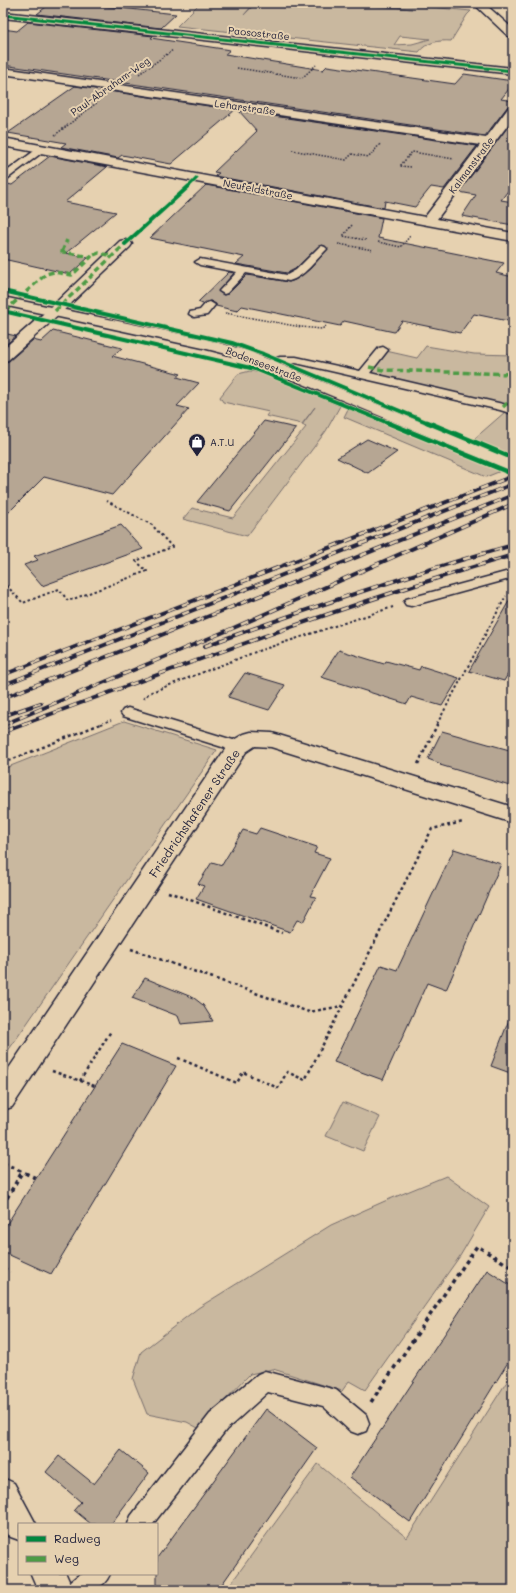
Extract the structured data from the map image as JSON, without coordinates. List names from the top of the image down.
{
  "streets": {
    "street": [
      "Paosostraße",
      "Leharstraße",
      "Kalmanstraße",
      "Neufeldstraße",
      "Bodenseestraße",
      "Friedrichshafener Straße"
    ],
    "path": ["Paul-Abraham-Weg"]
  },
  "crossings": [
    ["Paosostraße", "Paul-Abraham-Weg"],
    ["Paul-Abraham-Weg", "Leharstraße"],
    ["Paul-Abraham-Weg", "Neufeldstraße"],
    ["Leharstraße", "Kalmanstraße"],
    ["Kalmanstraße", "Neufeldstraße"]
  ],
  "places": {
    "shop": ["A.T.U"]
  },
  "legend": ["Radweg", "Weg"]
}
